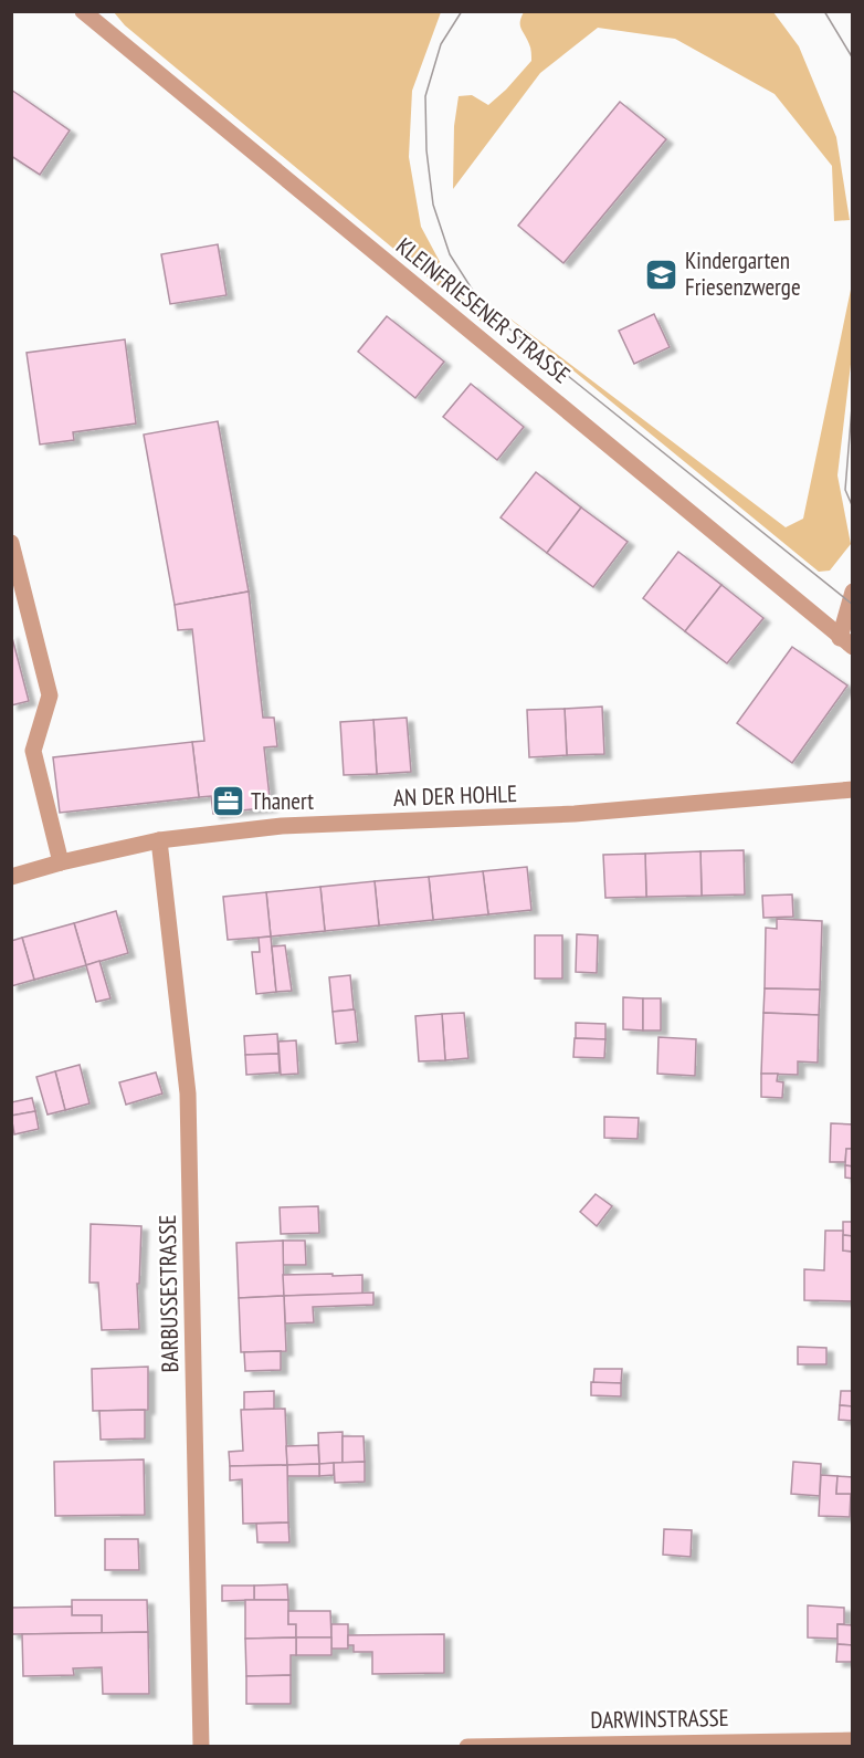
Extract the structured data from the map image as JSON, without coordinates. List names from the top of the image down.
{
  "streets": {
    "street": [
      "KLEINFRIESENER STRASSE",
      "AN DER HOHLE",
      "BARBUSSESTRASSE",
      "DARWINSTRASSE"
    ]
  },
  "crossings": [
    ["AN DER HOHLE", "BARBUSSESTRASSE"]
  ],
  "places": {
    "school or university": ["Kindergarten Friesenzwerge"],
    "office": ["Thanert"]
  }
}
